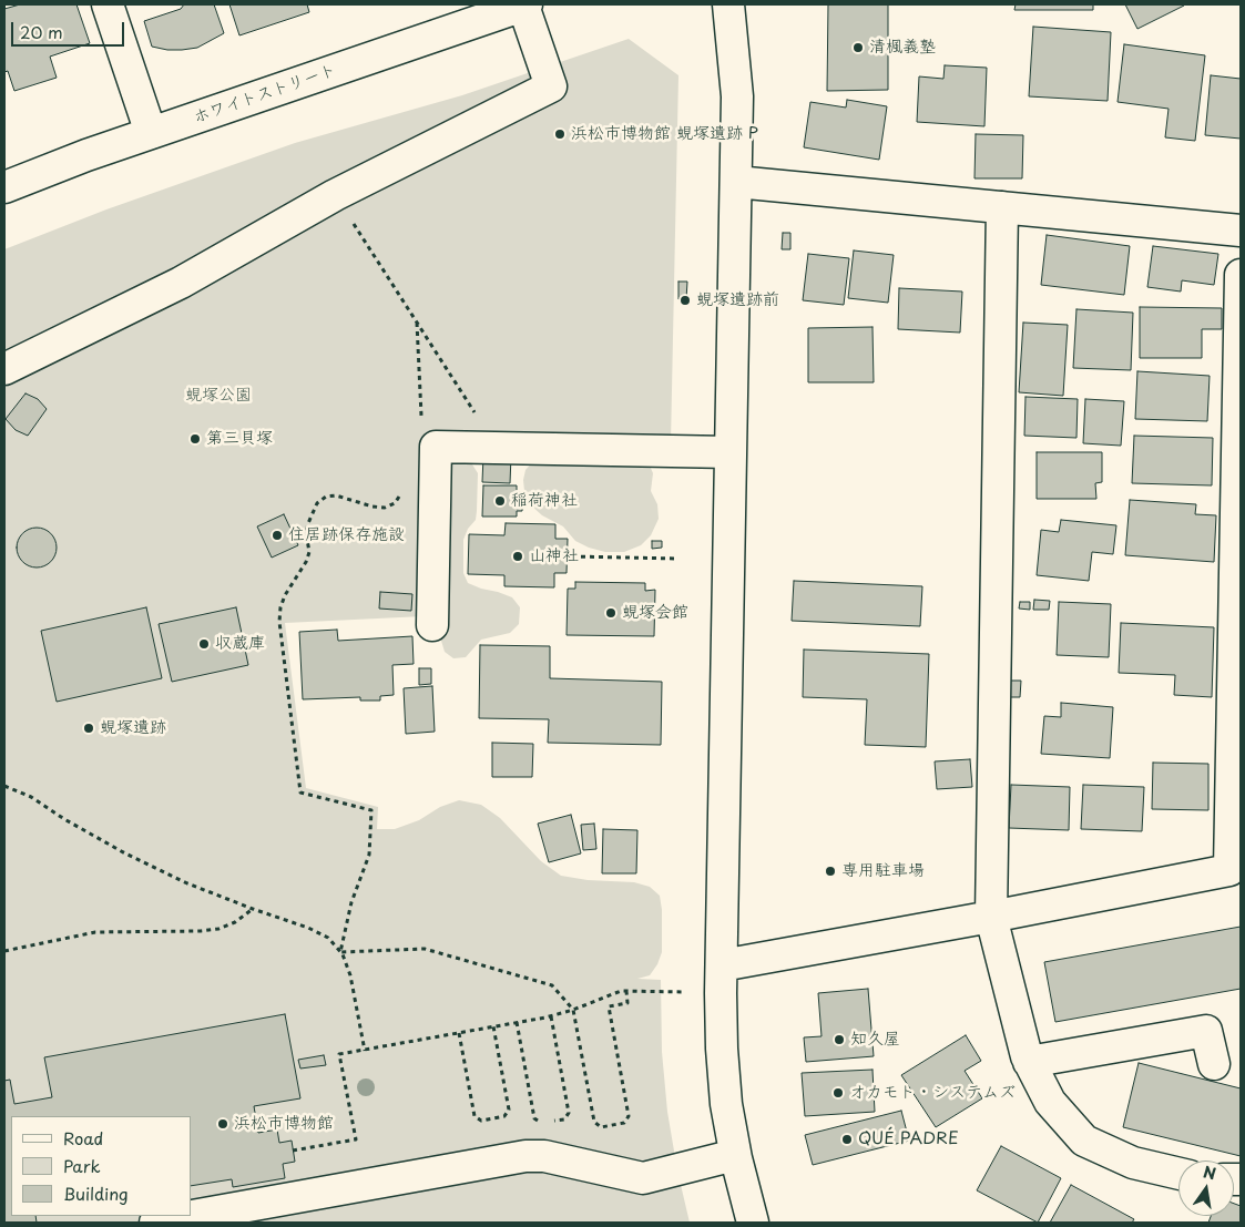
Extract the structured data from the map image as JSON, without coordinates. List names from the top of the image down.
{
  "streets": {
    "street": ["ホワイトストリート"]
  },
  "parks": ["蜆塚公園"],
  "places": [
    "清楓義塾",
    "浜松市博物館 蜆塚遺跡 P",
    "蜆塚遺跡前",
    "第三貝塚",
    "稲荷神社",
    "住居跡保存施設",
    "山神社",
    "蜆塚会館",
    "収蔵庫",
    "蜆塚遺跡",
    "専用駐車場",
    "知久屋",
    "オカモト・システムズ",
    "浜松市博物館",
    "QUÉ PADRE"
  ],
  "legend": ["Road", "Park", "Building"],
  "scale_bar": "20 m",
  "north": "top"
}
